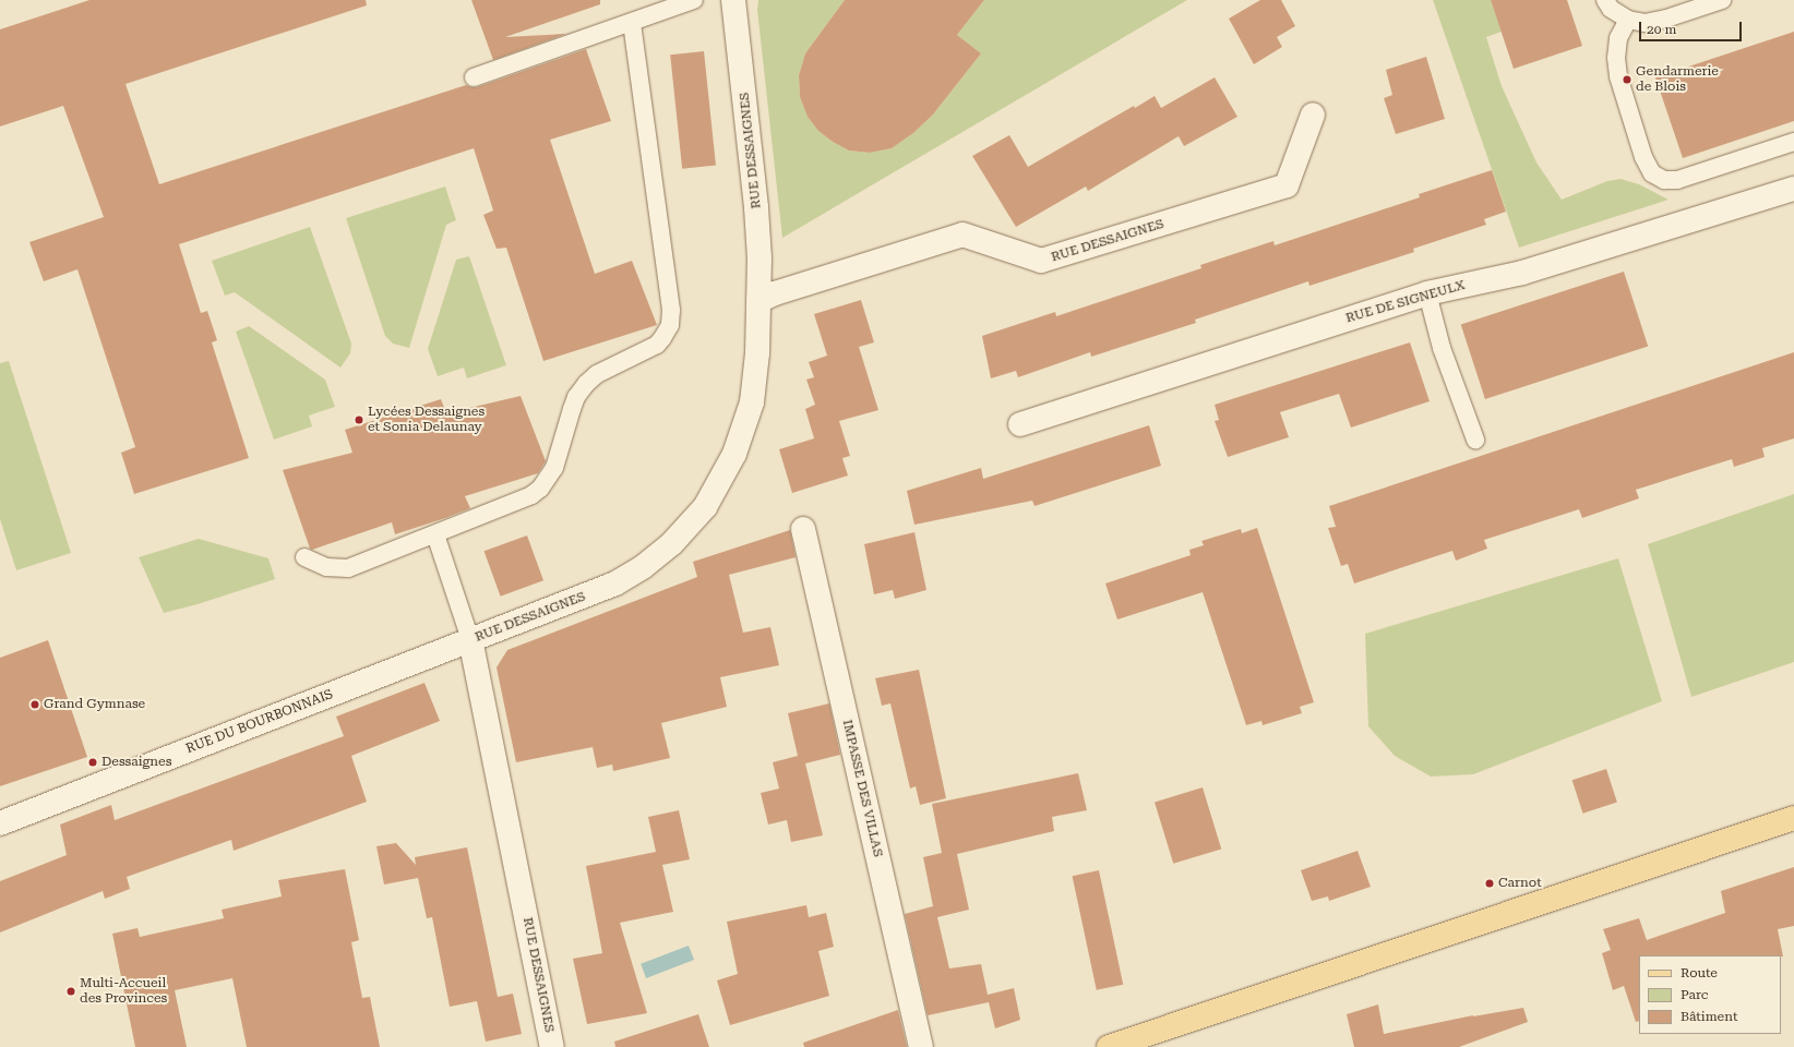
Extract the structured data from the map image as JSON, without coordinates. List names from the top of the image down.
{
  "streets": {
    "street": [
      "RUE DESSAIGNES",
      "RUE DE SIGNEULX",
      "RUE DU BOURBONNAIS",
      "IMPASSE DES VILLAS"
    ]
  },
  "crossings": [
    ["RUE DESSAIGNES", "RUE DU BOURBONNAIS"]
  ],
  "places": [
    "Gendarmerie de Blois",
    "Lycées Dessaignes et Sonia Delaunay",
    "Grand Gymnase",
    "Dessaignes",
    "Carnot",
    "Multi-Accueil des Provinces"
  ],
  "legend": ["Route", "Parc", "Bâtiment"],
  "scale_bar": "20 m"
}
